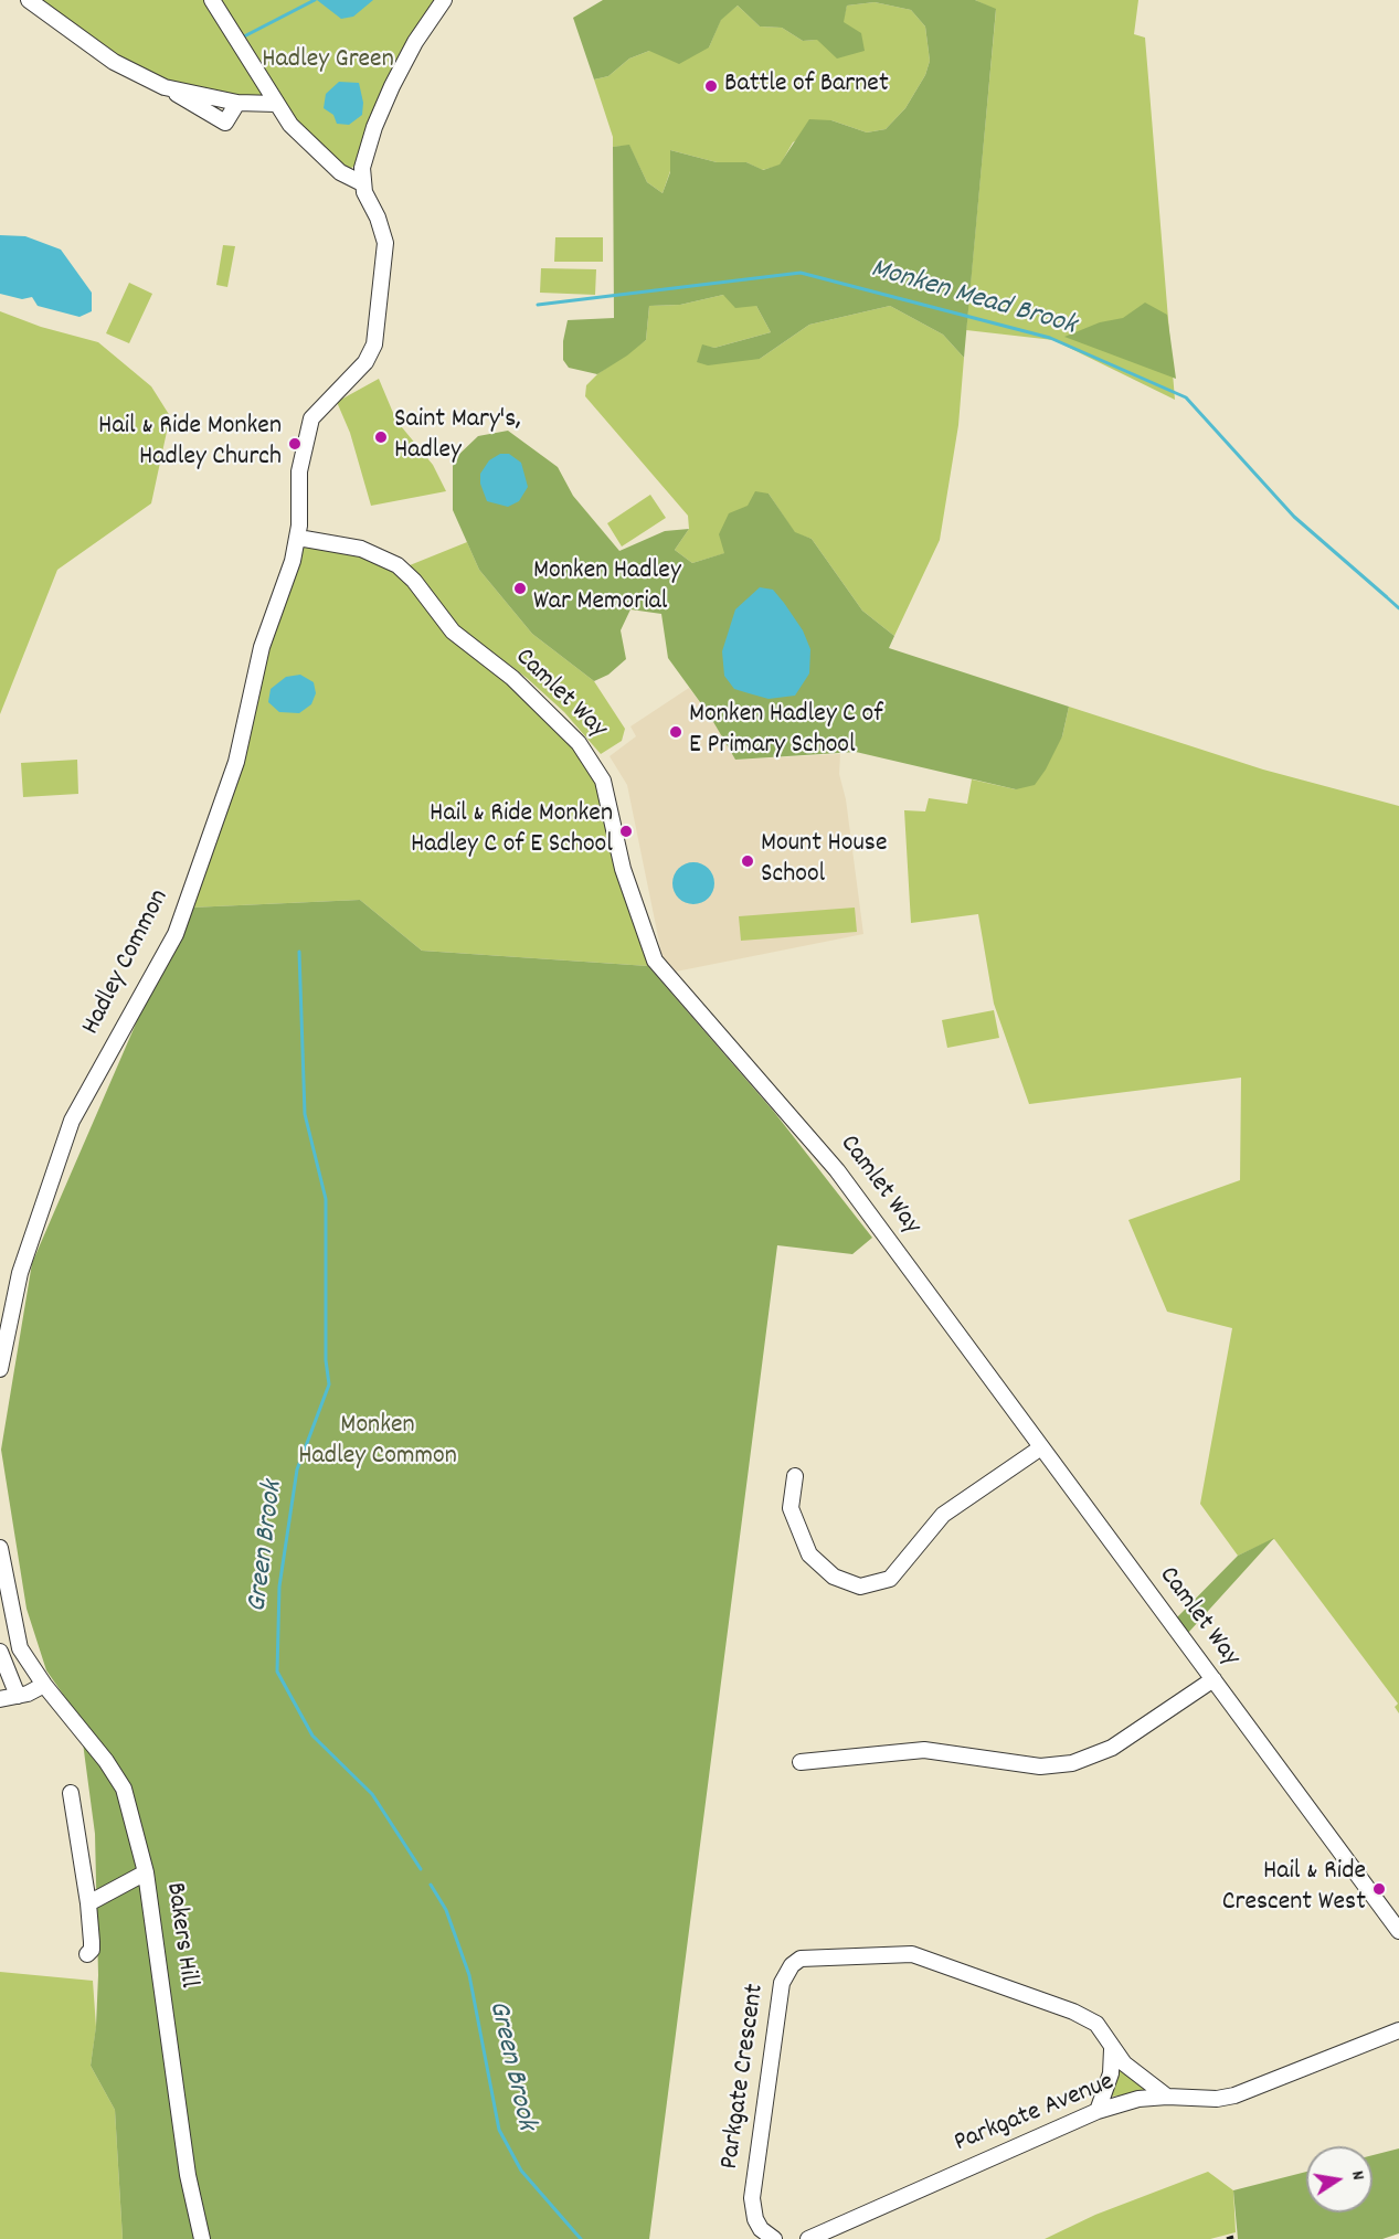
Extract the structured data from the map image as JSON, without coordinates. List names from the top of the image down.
{
  "streets": {
    "street": [
      "Camlet Way",
      "Hadley Common",
      "Bakers Hill",
      "Parkgate Crescent",
      "Parkgate Avenue"
    ]
  },
  "crossings": [
    ["Camlet Way", "Hadley Common"],
    ["Parkgate Crescent", "Parkgate Avenue"]
  ],
  "water": ["Monken Mead Brook", "Green Brook"],
  "parks": ["Hadley Green", "Monken Hadley Common"],
  "places": [
    "Battle of Barnet",
    "Saint Mary's, Hadley",
    "Hail & Ride Monken Hadley Church",
    "Monken Hadley War Memorial",
    "Monken Hadley C of E Primary School",
    "Hail & Ride Monken Hadley C of E School",
    "Mount House School",
    "Hail & Ride Crescent West"
  ],
  "north": "right"
}
